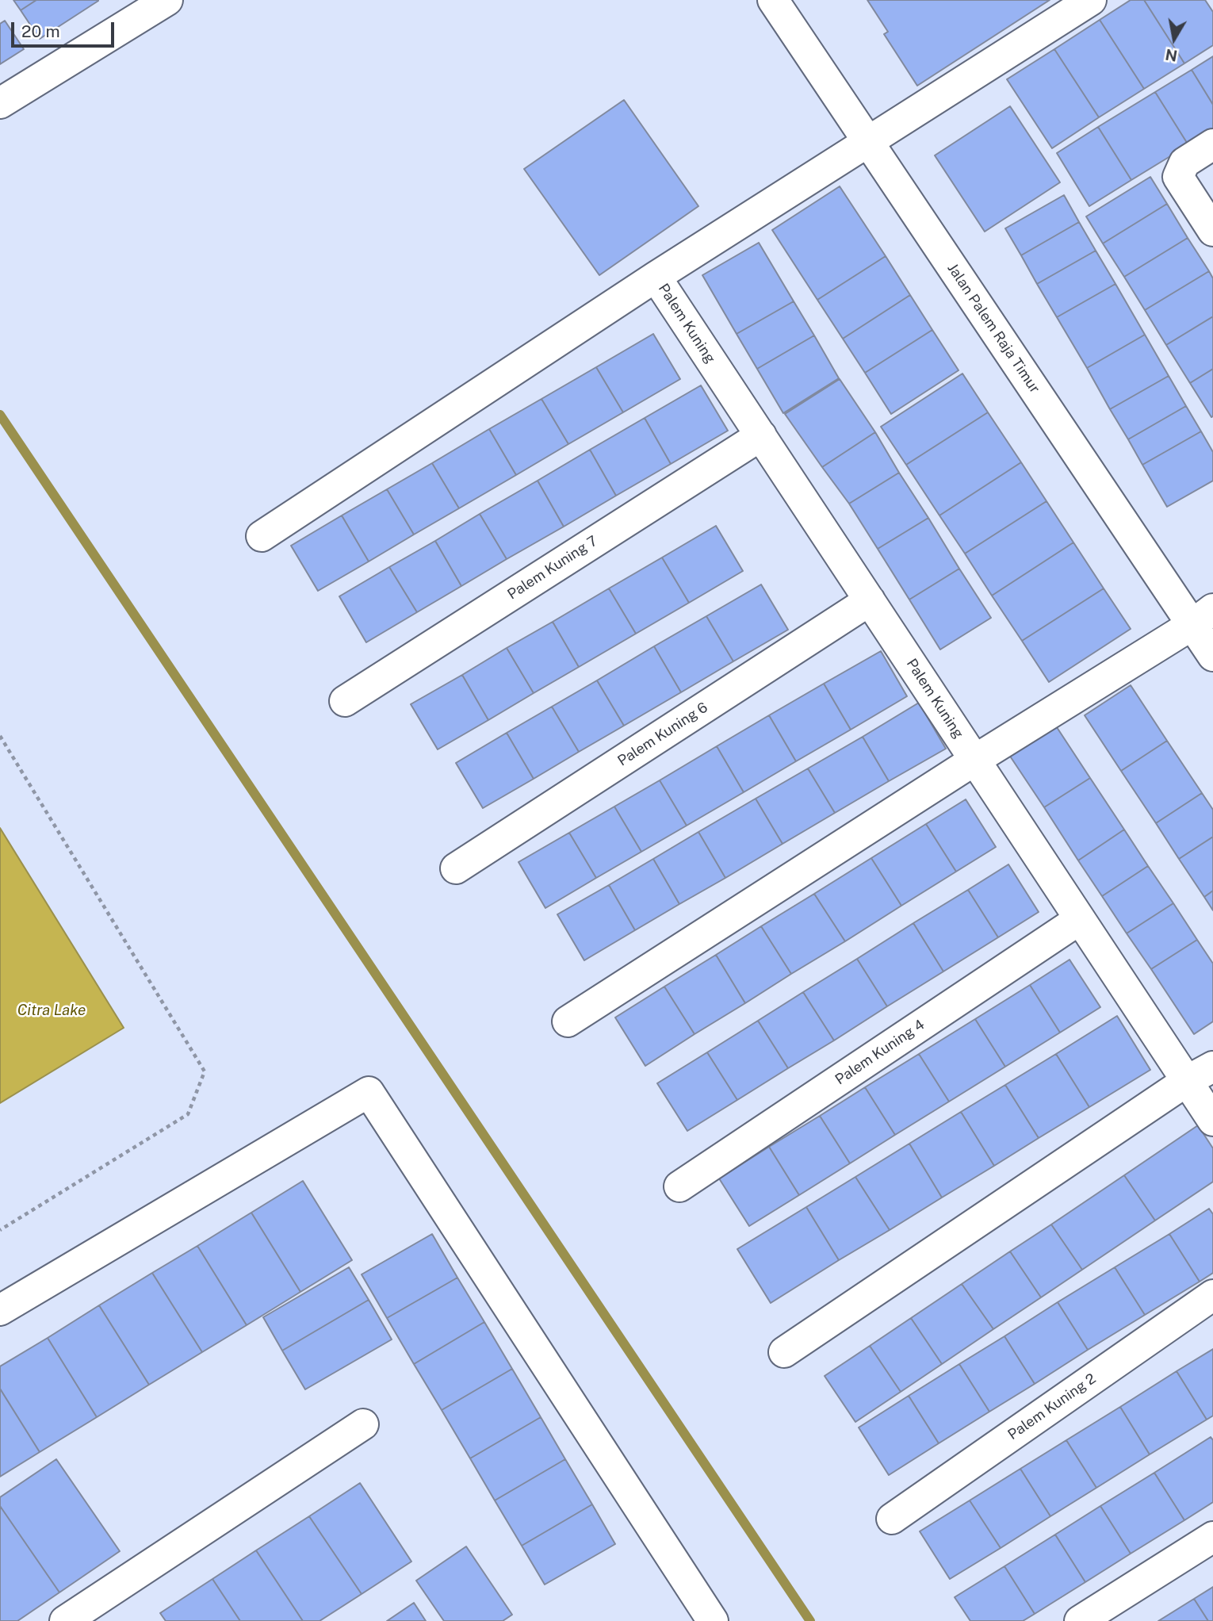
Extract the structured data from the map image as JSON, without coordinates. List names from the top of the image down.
{
  "streets": {
    "street": [
      "Palem Kuning",
      "Jalan Palem Raja Timur",
      "Palem Kuning 7",
      "Palem Kuning 6",
      "Palem Kuning 4",
      "Palem Kuning 2"
    ]
  },
  "crossings": [
    ["Palem Kuning", "Palem Kuning 7"],
    ["Palem Kuning", "Palem Kuning 6"],
    ["Palem Kuning", "Palem Kuning 4"]
  ],
  "water": ["Citra Lake"],
  "scale_bar": "20 m",
  "north": "bottom"
}
